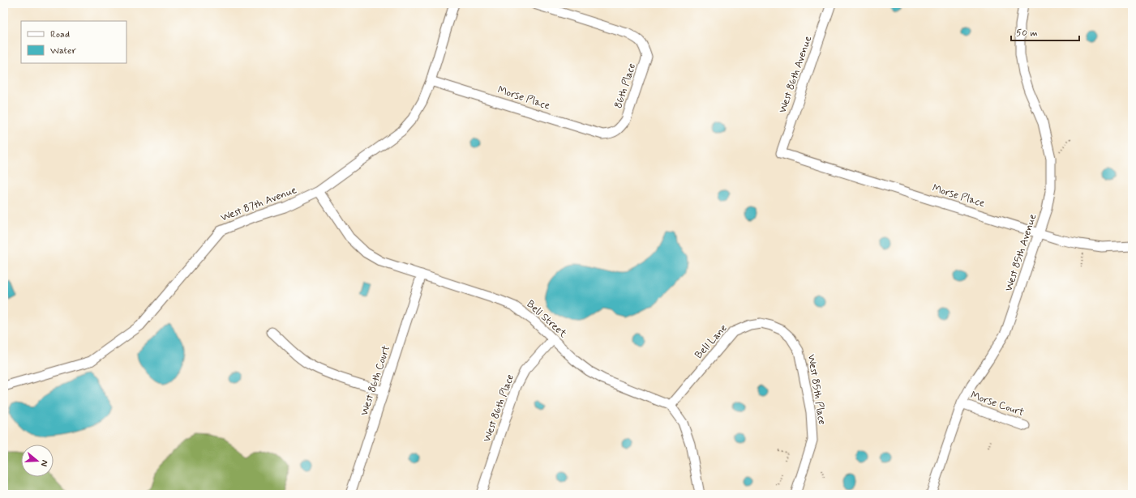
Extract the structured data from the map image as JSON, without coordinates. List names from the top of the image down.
{
  "streets": {
    "street": [
      "West 86th Avenue",
      "86th Place",
      "Morse Place",
      "West 87th Avenue",
      "West 85th Avenue",
      "Bell Street",
      "Bell Lane",
      "West 86th Court",
      "West 85th Place",
      "Morse Court",
      "West 86th Place"
    ]
  },
  "crossings": [
    ["West 86th Avenue", "Morse Place"],
    ["86th Place", "Morse Place"],
    ["Morse Place", "West 87th Avenue"],
    ["Morse Place", "West 85th Avenue"],
    ["West 87th Avenue", "Bell Street"],
    ["West 85th Avenue", "Morse Court"],
    ["Bell Street", "Bell Lane"],
    ["Bell Street", "West 86th Court"],
    ["Bell Street", "West 86th Place"],
    ["Bell Lane", "West 85th Place"]
  ],
  "legend": ["Road", "Water"],
  "scale_bar": "50 m",
  "north": "right"
}
